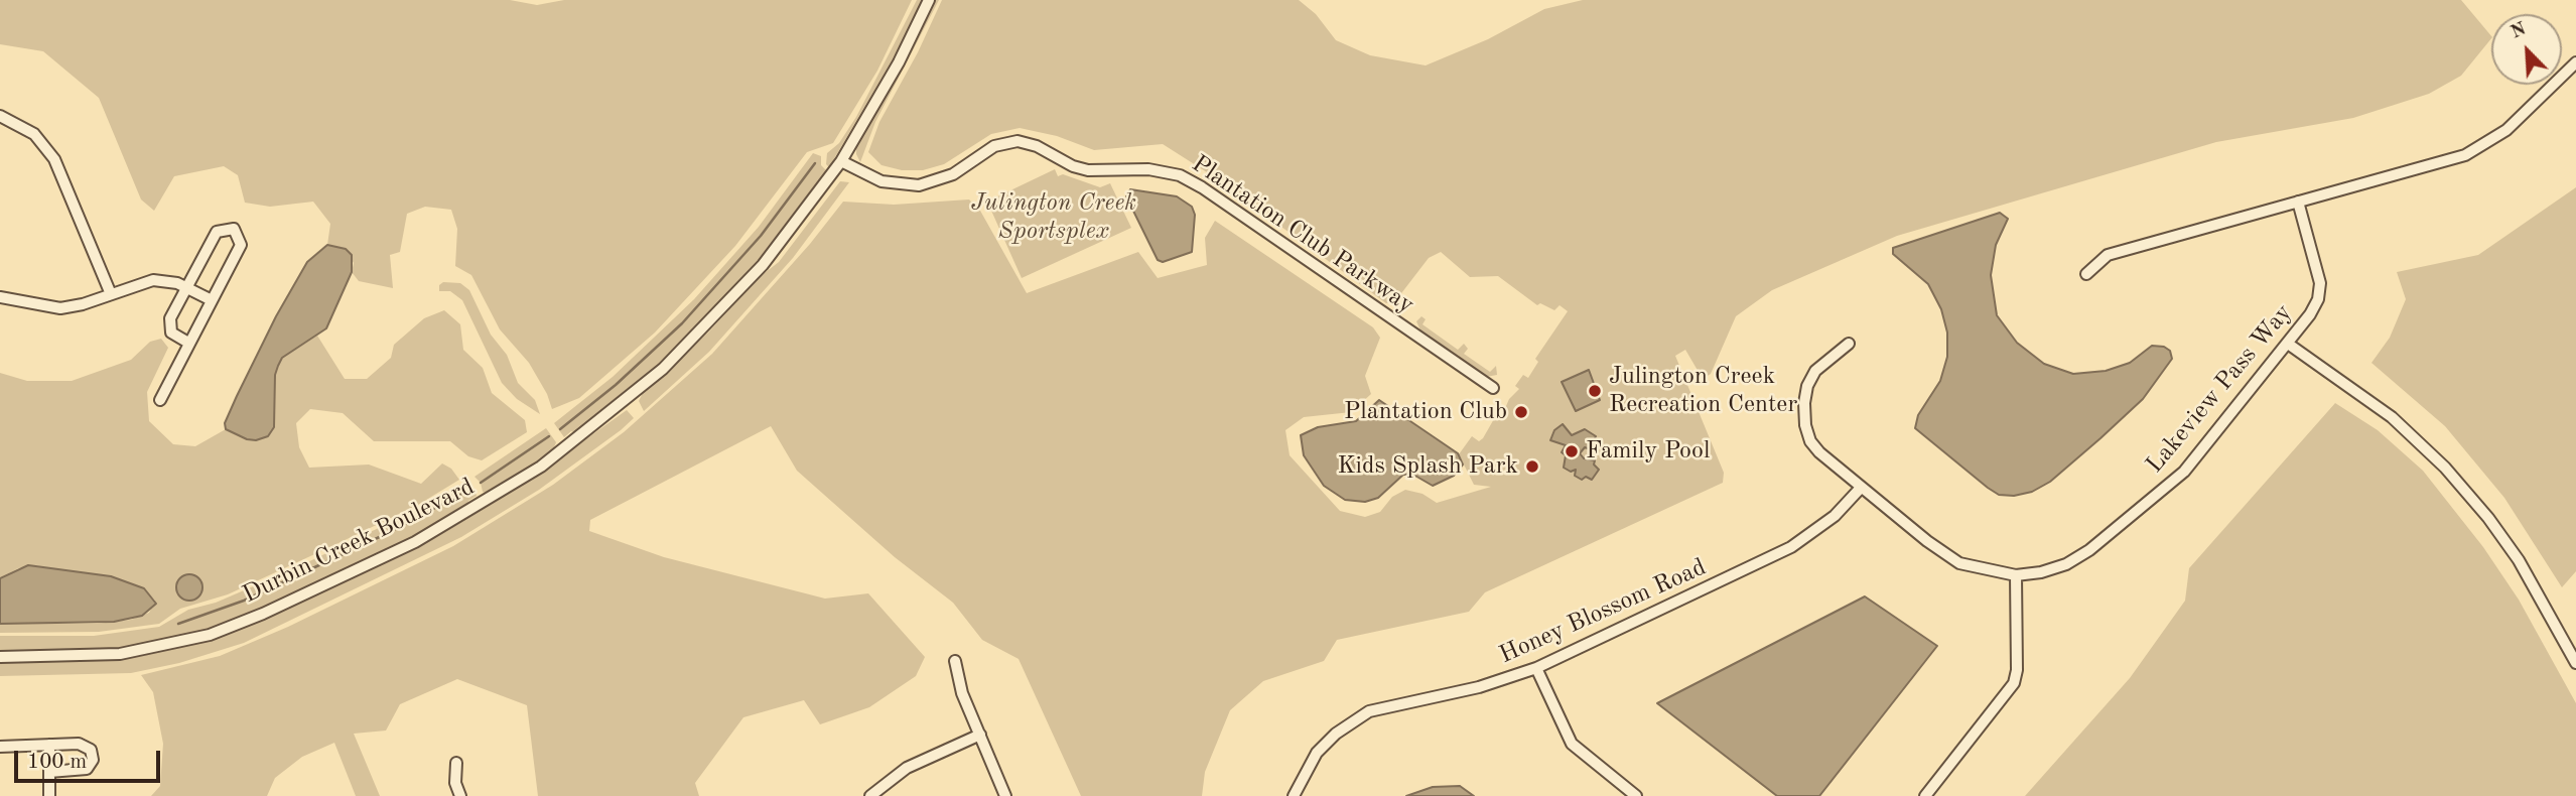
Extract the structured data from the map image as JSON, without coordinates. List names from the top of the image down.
{
  "streets": {
    "street": [
      "Plantation Club Parkway",
      "Lakeview Pass Way",
      "Durbin Creek Boulevard",
      "Honey Blossom Road"
    ]
  },
  "crossings": [
    ["Plantation Club Parkway", "Durbin Creek Boulevard"],
    ["Lakeview Pass Way", "Honey Blossom Road"]
  ],
  "parks": ["Julington Creek Sportsplex"],
  "places": [
    "Julington Creek Recreation Center",
    "Plantation Club",
    "Family Pool",
    "Kids Splash Park"
  ],
  "scale_bar": "100 m",
  "north": "top left"
}
